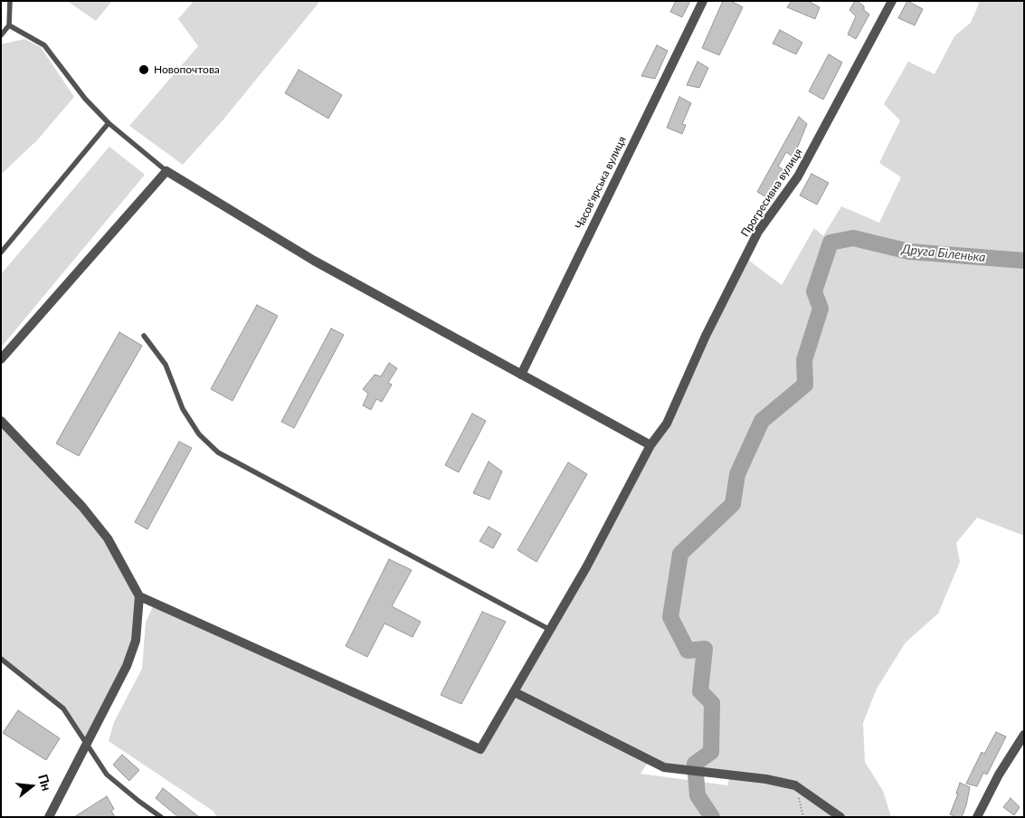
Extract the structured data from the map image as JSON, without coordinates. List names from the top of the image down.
{
  "streets": {
    "street": ["Часов'ярська вулиця", "Прогресивна вулиця"]
  },
  "water": ["Друга Біленька"],
  "places": ["Новопочтова"],
  "north": "right"
}
